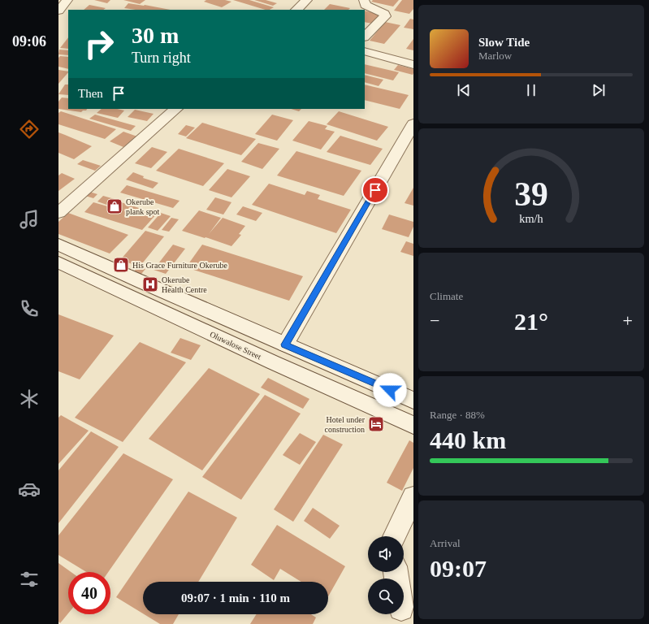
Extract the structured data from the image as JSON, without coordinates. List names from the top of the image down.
{
  "streets": {
    "street": ["Oluwalose Street"]
  },
  "places": {
    "shop": ["Okerube plank spot", "His Grace Furniture Okerube"],
    "hospital": ["Okerube Health Centre"],
    "hotel": ["Hotel under construction"]
  },
  "page": {
    "tabs": "09:06",
    "turn": ["30 m", "Turn right"],
    "song": ["Slow Tide", "Marlow"],
    "then": "Then",
    "tile": [
      "Climate",
      ["Range · 88%", "440 km"],
      ["Arrival", "09:07"]
    ],
    "heat": ["−", "21°", "+"],
    "limit": "40",
    "trip": "09:07 · 1 min · 110 m",
    "gauge": ["39", "km/h"]
  }
}
